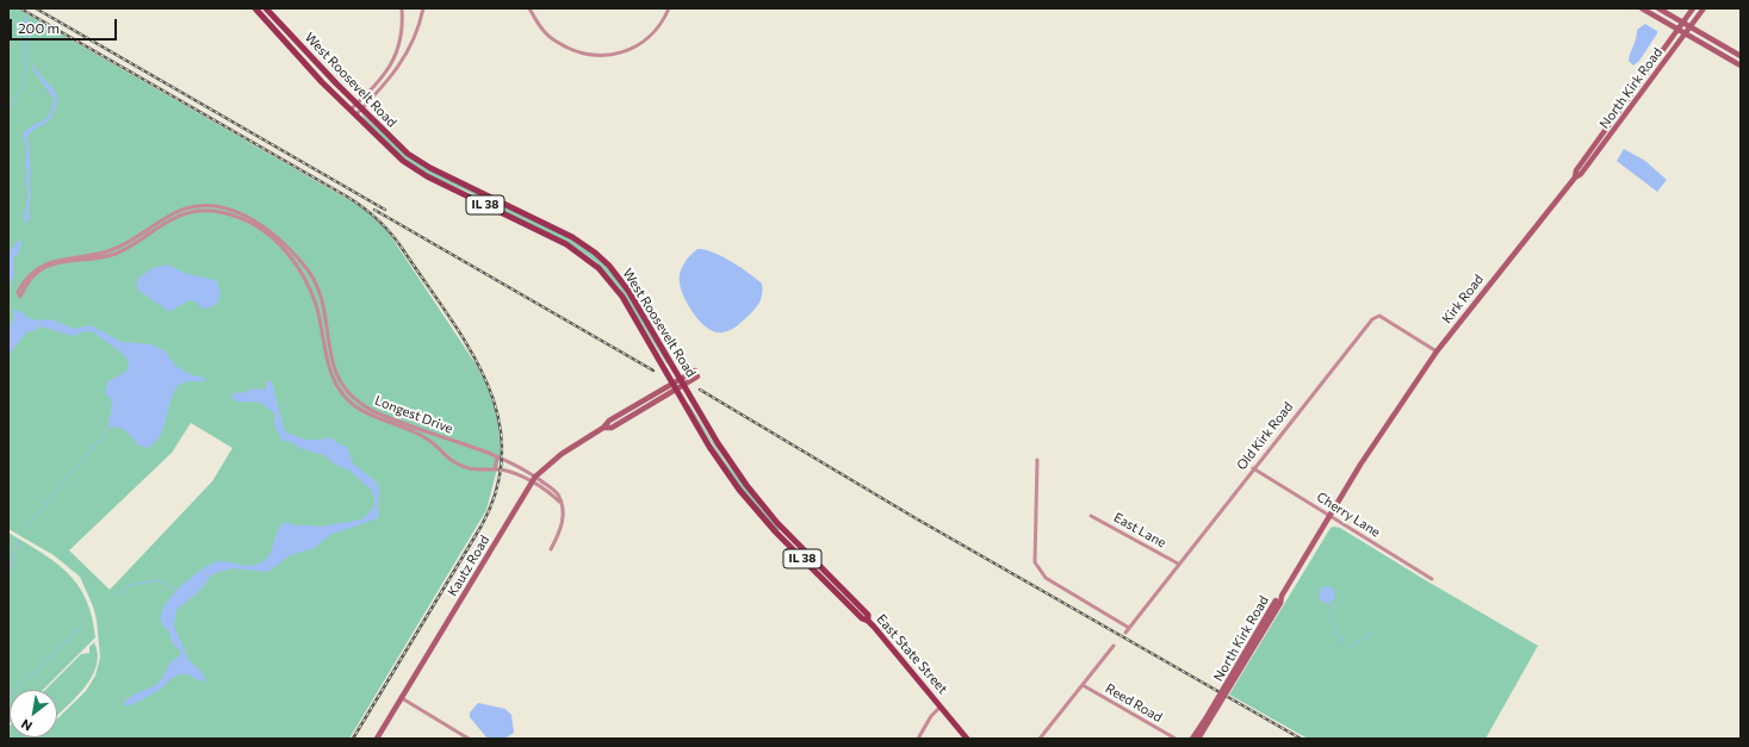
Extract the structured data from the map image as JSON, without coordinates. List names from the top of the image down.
{
  "streets": {
    "main road": ["West Roosevelt Road", "IL 38", "East State Street"],
    "street": [
      "North Kirk Road",
      "Kirk Road",
      "Longest Drive",
      "Old Kirk Road",
      "Cherry Lane",
      "East Lane",
      "Kautz Road",
      "Reed Road"
    ]
  },
  "crossings": [
    ["West Roosevelt Road", "Kautz Road"],
    ["West Roosevelt Road", "East State Street"],
    ["North Kirk Road", "Kirk Road"],
    ["Kirk Road", "Old Kirk Road"],
    ["Kirk Road", "Cherry Lane"],
    ["Longest Drive", "Kautz Road"],
    ["Old Kirk Road", "Cherry Lane"],
    ["Old Kirk Road", "East Lane"],
    ["Kautz Road", "East State Street"]
  ],
  "scale_bar": "200 m",
  "north": "bottom left"
}
